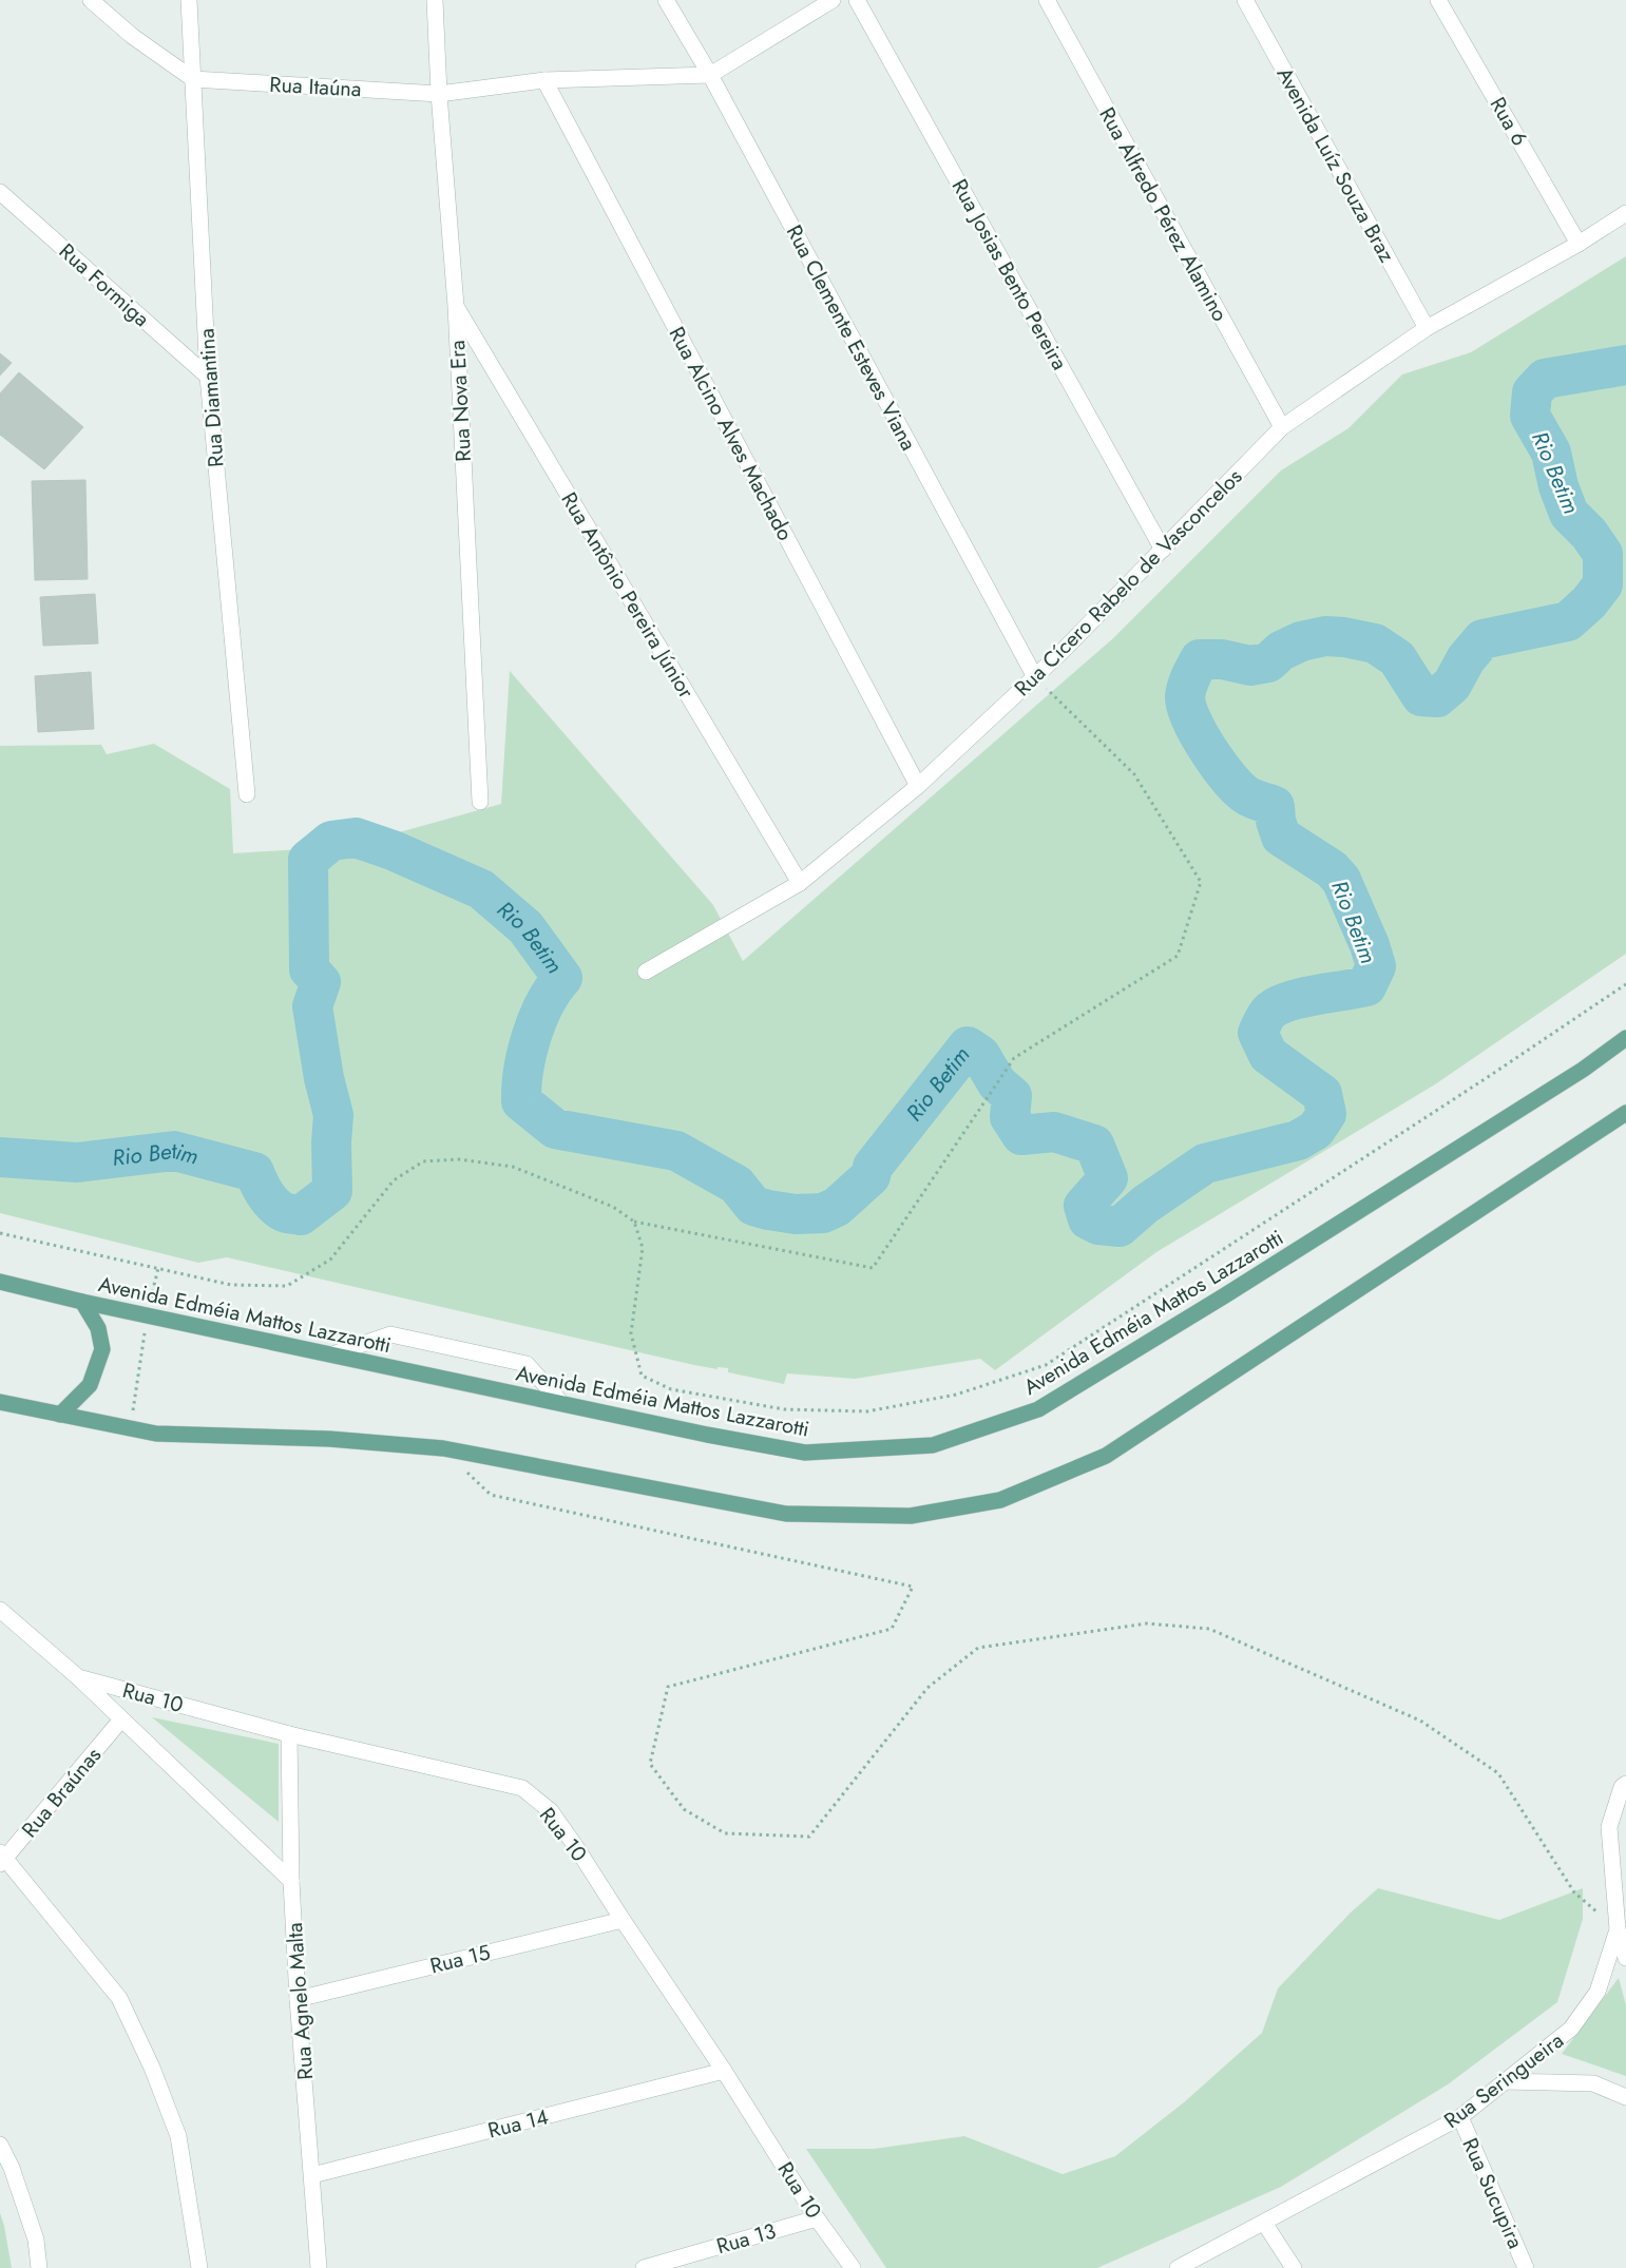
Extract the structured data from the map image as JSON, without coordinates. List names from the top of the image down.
{
  "streets": {
    "main road": ["Avenida Edméia Mattos Lazzarotti"],
    "street": [
      "Rua Itaúna",
      "Rua 6",
      "Avenida Luíz Souza Braz",
      "Rua Alfredo Pérez Alamino",
      "Rua Josias Bento Pereira",
      "Rua Formiga",
      "Rua Clemente Esteves Viana",
      "Rua Diamantina",
      "Rua Nova Era",
      "Rua Alcino Alves Machado",
      "Rua Cícero Rabelo de Vasconcelos",
      "Rua Antônio Pereira Júnior",
      "Rua 10",
      "Rua Braúnas",
      "Rua 15",
      "Rua Agnelo Malta",
      "Rua Seringueira",
      "Rua 14",
      "Rua Sucupira",
      "Rua 13"
    ]
  },
  "crossings": [
    ["Rua Itaúna", "Rua Clemente Esteves Viana"],
    ["Rua Itaúna", "Rua Diamantina"],
    ["Rua Itaúna", "Rua Nova Era"],
    ["Rua Itaúna", "Rua Alcino Alves Machado"],
    ["Rua 6", "Rua Cícero Rabelo de Vasconcelos"],
    ["Avenida Luíz Souza Braz", "Rua Cícero Rabelo de Vasconcelos"],
    ["Rua Alfredo Pérez Alamino", "Rua Cícero Rabelo de Vasconcelos"],
    ["Rua Josias Bento Pereira", "Rua Cícero Rabelo de Vasconcelos"],
    ["Rua Formiga", "Rua Diamantina"],
    ["Rua Clemente Esteves Viana", "Rua Cícero Rabelo de Vasconcelos"],
    ["Rua Nova Era", "Rua Antônio Pereira Júnior"],
    ["Rua Alcino Alves Machado", "Rua Cícero Rabelo de Vasconcelos"],
    ["Rua Cícero Rabelo de Vasconcelos", "Rua Antônio Pereira Júnior"],
    ["Rua 10", "Rua 15"],
    ["Rua 10", "Rua Agnelo Malta"],
    ["Rua 10", "Rua 14"],
    ["Rua 10", "Rua 13"],
    ["Rua 15", "Rua Agnelo Malta"],
    ["Rua Agnelo Malta", "Rua 14"],
    ["Rua Seringueira", "Rua Sucupira"]
  ],
  "water": ["Rio Betim"]
}
